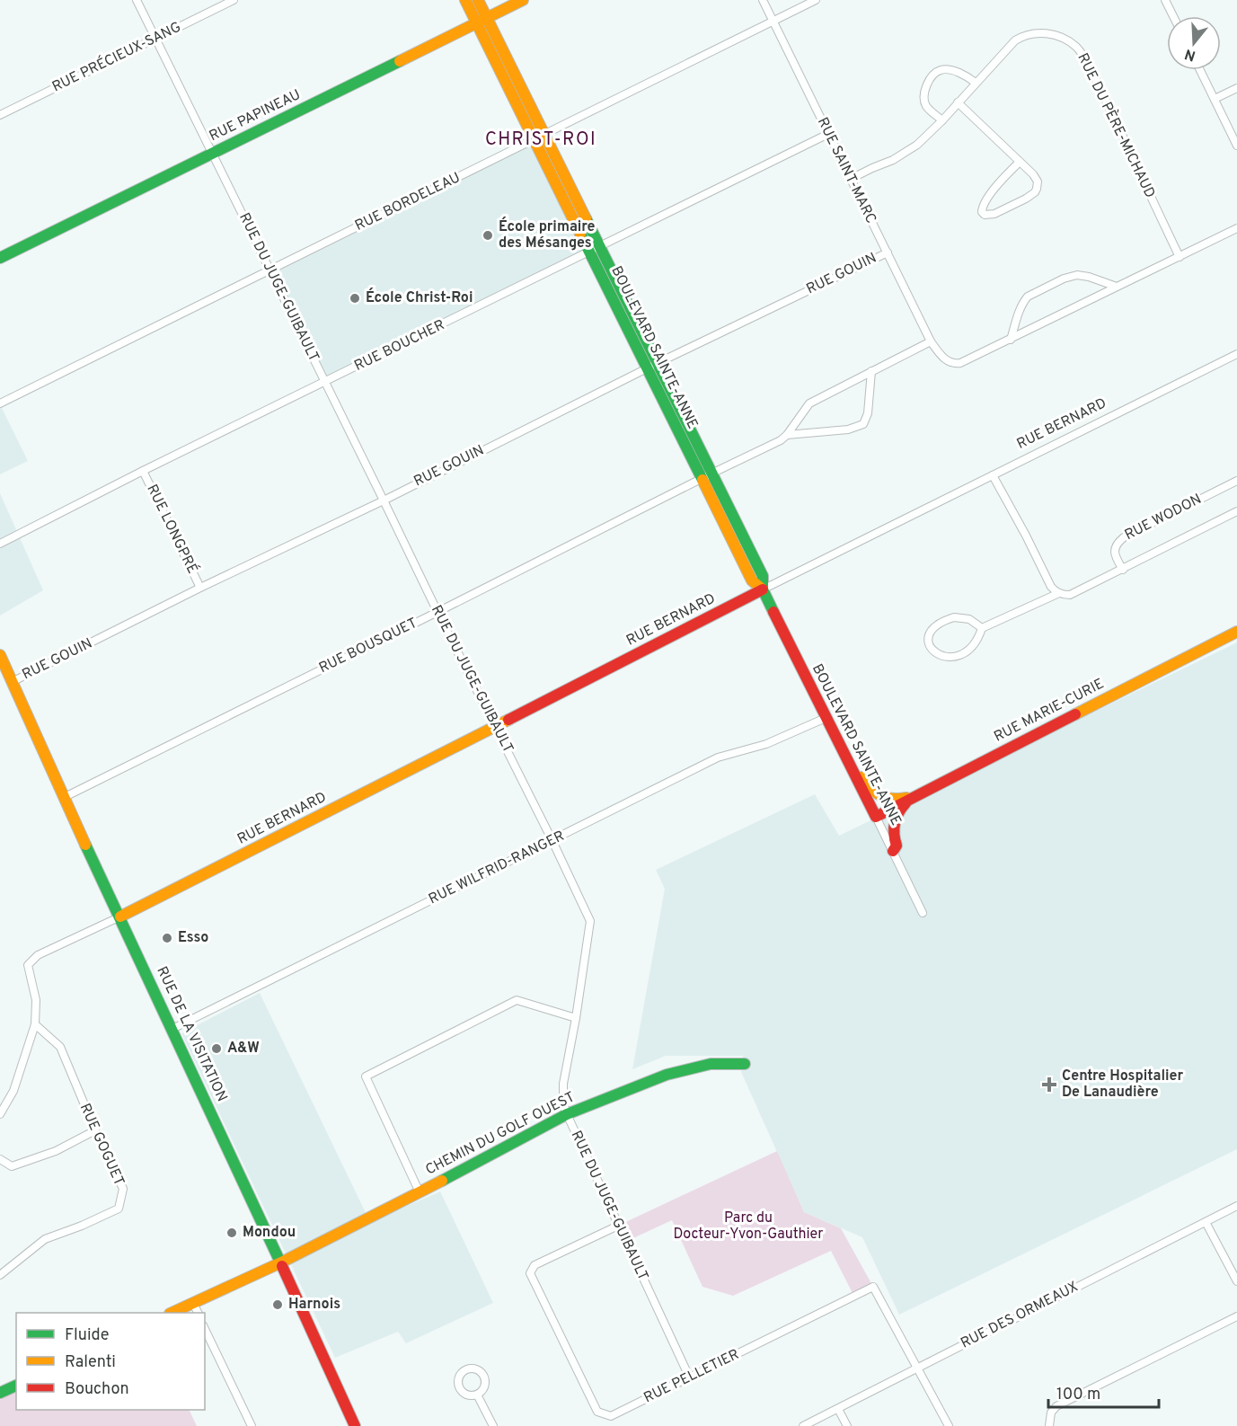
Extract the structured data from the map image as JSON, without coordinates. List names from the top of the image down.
{
  "streets": {
    "street": [
      "RUE PRÉCIEUX-SANG",
      "RUE PAPINEAU",
      "RUE DU PÈRE-MICHAUD",
      "RUE SAINT-MARC",
      "RUE BORDELEAU",
      "RUE GOUIN",
      "RUE DU JUGE-GUIBAULT",
      "RUE BOUCHER",
      "BOULEVARD SAINTE-ANNE",
      "RUE BERNARD",
      "RUE WODON",
      "RUE LONGPRÉ",
      "RUE BOUSQUET",
      "RUE MARIE-CURIE",
      "RUE WILFRID-RANGER",
      "RUE DE LA VISITATION",
      "CHEMIN DU GOLF OUEST",
      "RUE GOGUET",
      "RUE DES ORMEAUX",
      "RUE PELLETIER"
    ]
  },
  "crossings": [
    ["RUE PRÉCIEUX-SANG", "RUE DU JUGE-GUIBAULT"],
    ["RUE PAPINEAU", "RUE DU JUGE-GUIBAULT"],
    ["RUE PAPINEAU", "BOULEVARD SAINTE-ANNE"],
    ["RUE DU PÈRE-MICHAUD", "RUE SAINT-MARC"],
    ["RUE SAINT-MARC", "RUE BORDELEAU"],
    ["RUE SAINT-MARC", "RUE GOUIN"],
    ["RUE SAINT-MARC", "RUE BOUCHER"],
    ["RUE SAINT-MARC", "RUE BOUSQUET"],
    ["RUE BORDELEAU", "RUE DU JUGE-GUIBAULT"],
    ["RUE BORDELEAU", "BOULEVARD SAINTE-ANNE"],
    ["RUE GOUIN", "RUE DU JUGE-GUIBAULT"],
    ["RUE GOUIN", "BOULEVARD SAINTE-ANNE"],
    ["RUE GOUIN", "RUE LONGPRÉ"],
    ["RUE GOUIN", "RUE DE LA VISITATION"],
    ["RUE DU JUGE-GUIBAULT", "RUE BOUCHER"],
    ["RUE DU JUGE-GUIBAULT", "RUE BERNARD"],
    ["RUE DU JUGE-GUIBAULT", "RUE BOUSQUET"],
    ["RUE DU JUGE-GUIBAULT", "RUE WILFRID-RANGER"],
    ["RUE DU JUGE-GUIBAULT", "CHEMIN DU GOLF OUEST"],
    ["RUE DU JUGE-GUIBAULT", "RUE PELLETIER"],
    ["RUE BOUCHER", "BOULEVARD SAINTE-ANNE"],
    ["RUE BOUCHER", "RUE LONGPRÉ"],
    ["BOULEVARD SAINTE-ANNE", "RUE BERNARD"],
    ["BOULEVARD SAINTE-ANNE", "RUE BOUSQUET"],
    ["BOULEVARD SAINTE-ANNE", "RUE MARIE-CURIE"],
    ["BOULEVARD SAINTE-ANNE", "RUE WILFRID-RANGER"],
    ["RUE BERNARD", "RUE DE LA VISITATION"],
    ["RUE BOUSQUET", "RUE DE LA VISITATION"],
    ["RUE WILFRID-RANGER", "RUE DE LA VISITATION"],
    ["RUE DE LA VISITATION", "CHEMIN DU GOLF OUEST"],
    ["RUE DES ORMEAUX", "RUE PELLETIER"]
  ],
  "districts": ["CHRIST-ROI"],
  "parks": ["Parc du Docteur-Yvon-Gauthier"],
  "places": {
    "other": [
      "École primaire des Mésanges",
      "École Christ-Roi",
      "Esso",
      "A&W",
      "Mondou",
      "Harnois"
    ],
    "health": ["Centre Hospitalier De Lanaudière"]
  },
  "legend": ["Fluide", "Ralenti", "Bouchon"],
  "scale_bar": "100 m",
  "north": "bottom"
}
